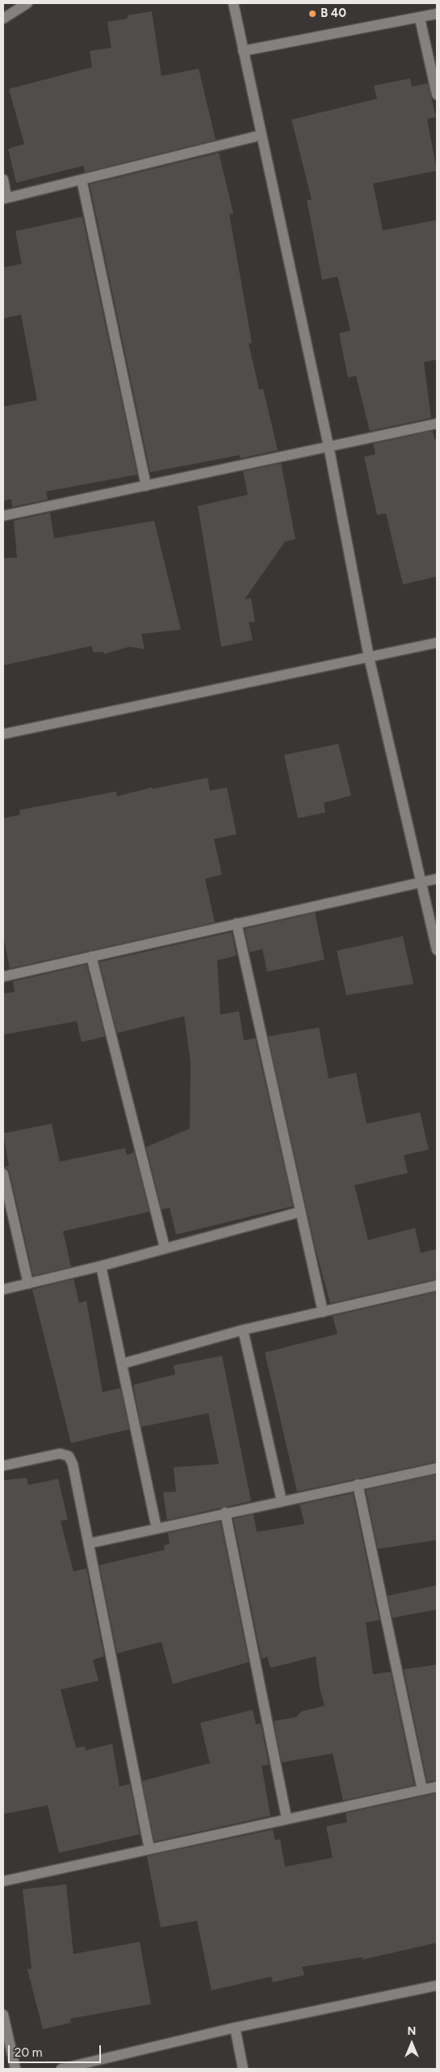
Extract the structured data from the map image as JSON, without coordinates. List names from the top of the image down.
{
  "places": ["B 40"],
  "scale_bar": "20 m",
  "north": "top"
}
